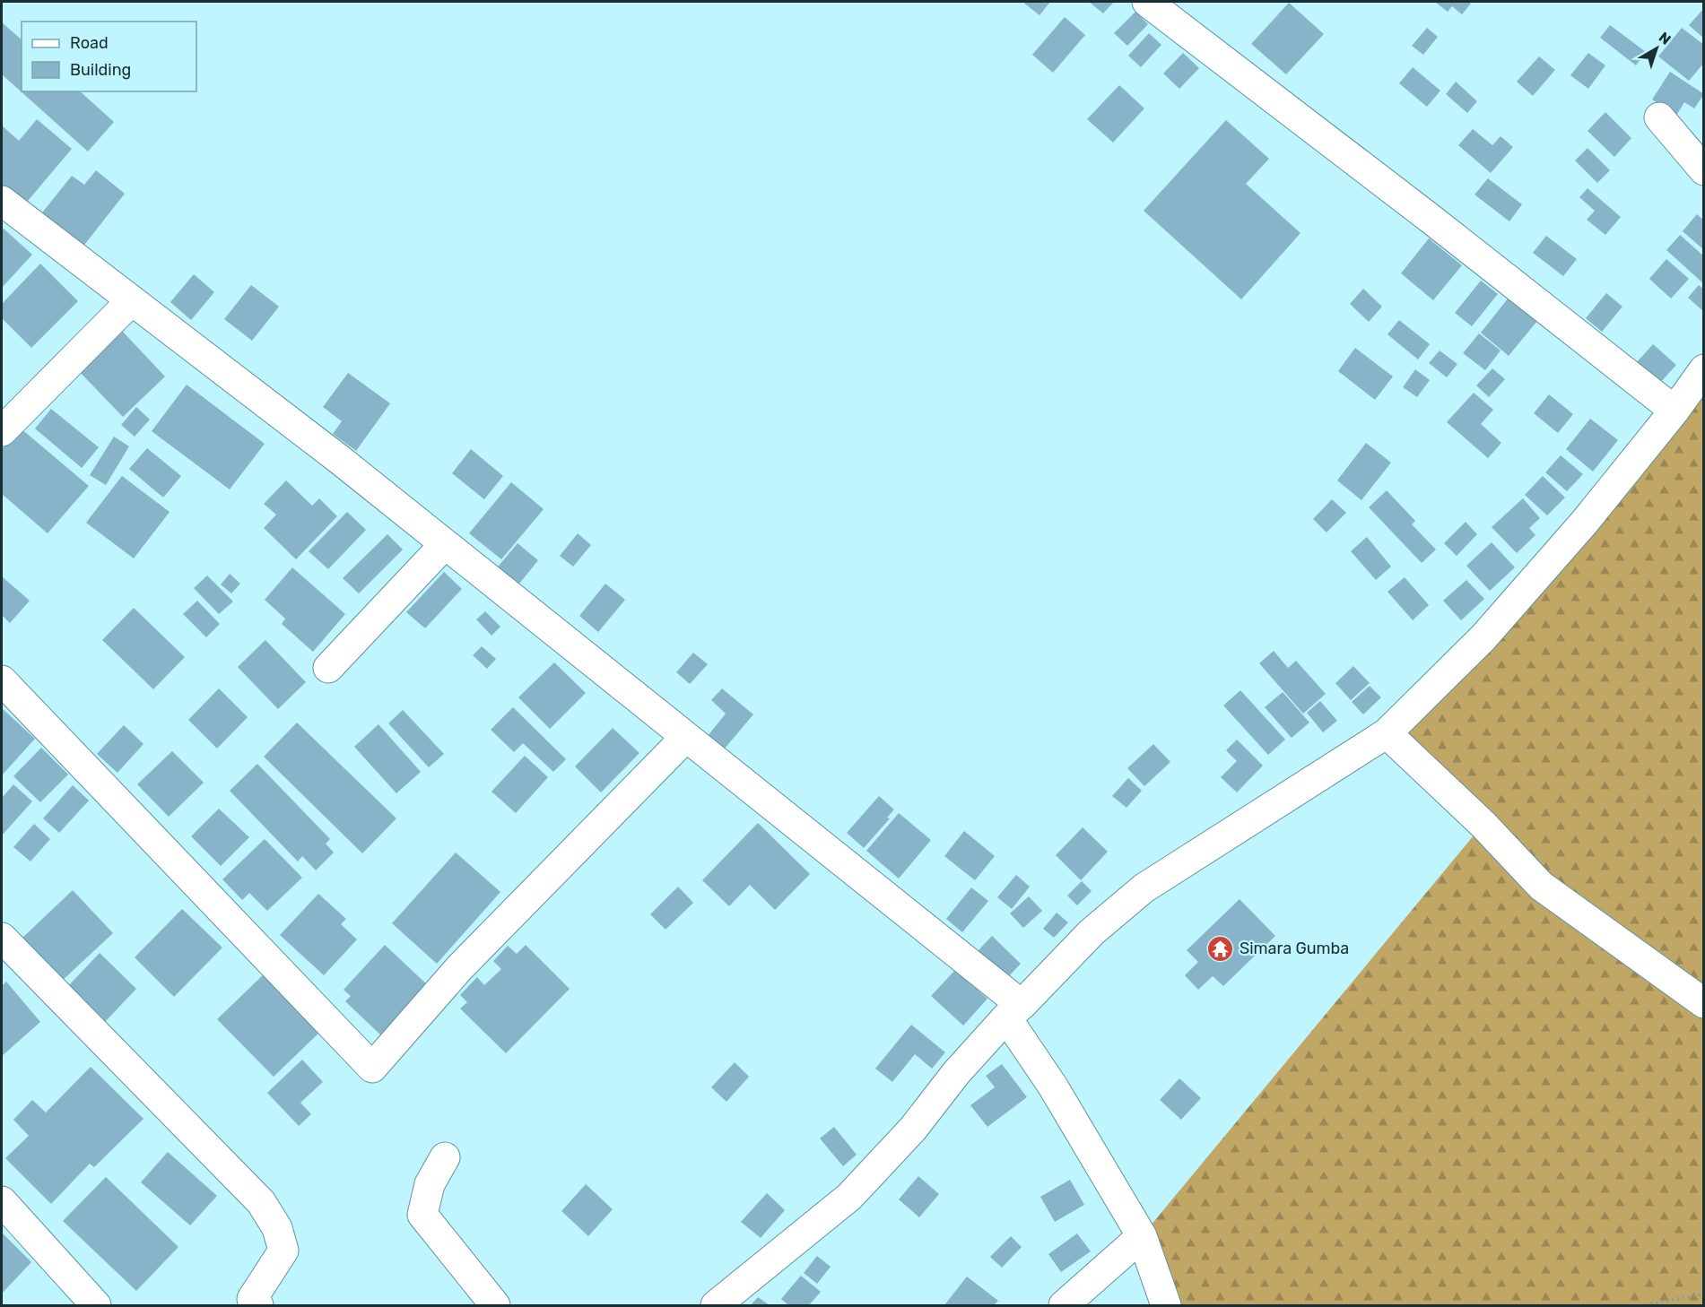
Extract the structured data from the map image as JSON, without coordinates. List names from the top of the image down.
{
  "places": {
    "temple": ["Simara Gumba"]
  },
  "legend": ["Road", "Building"],
  "north": "top right"
}
